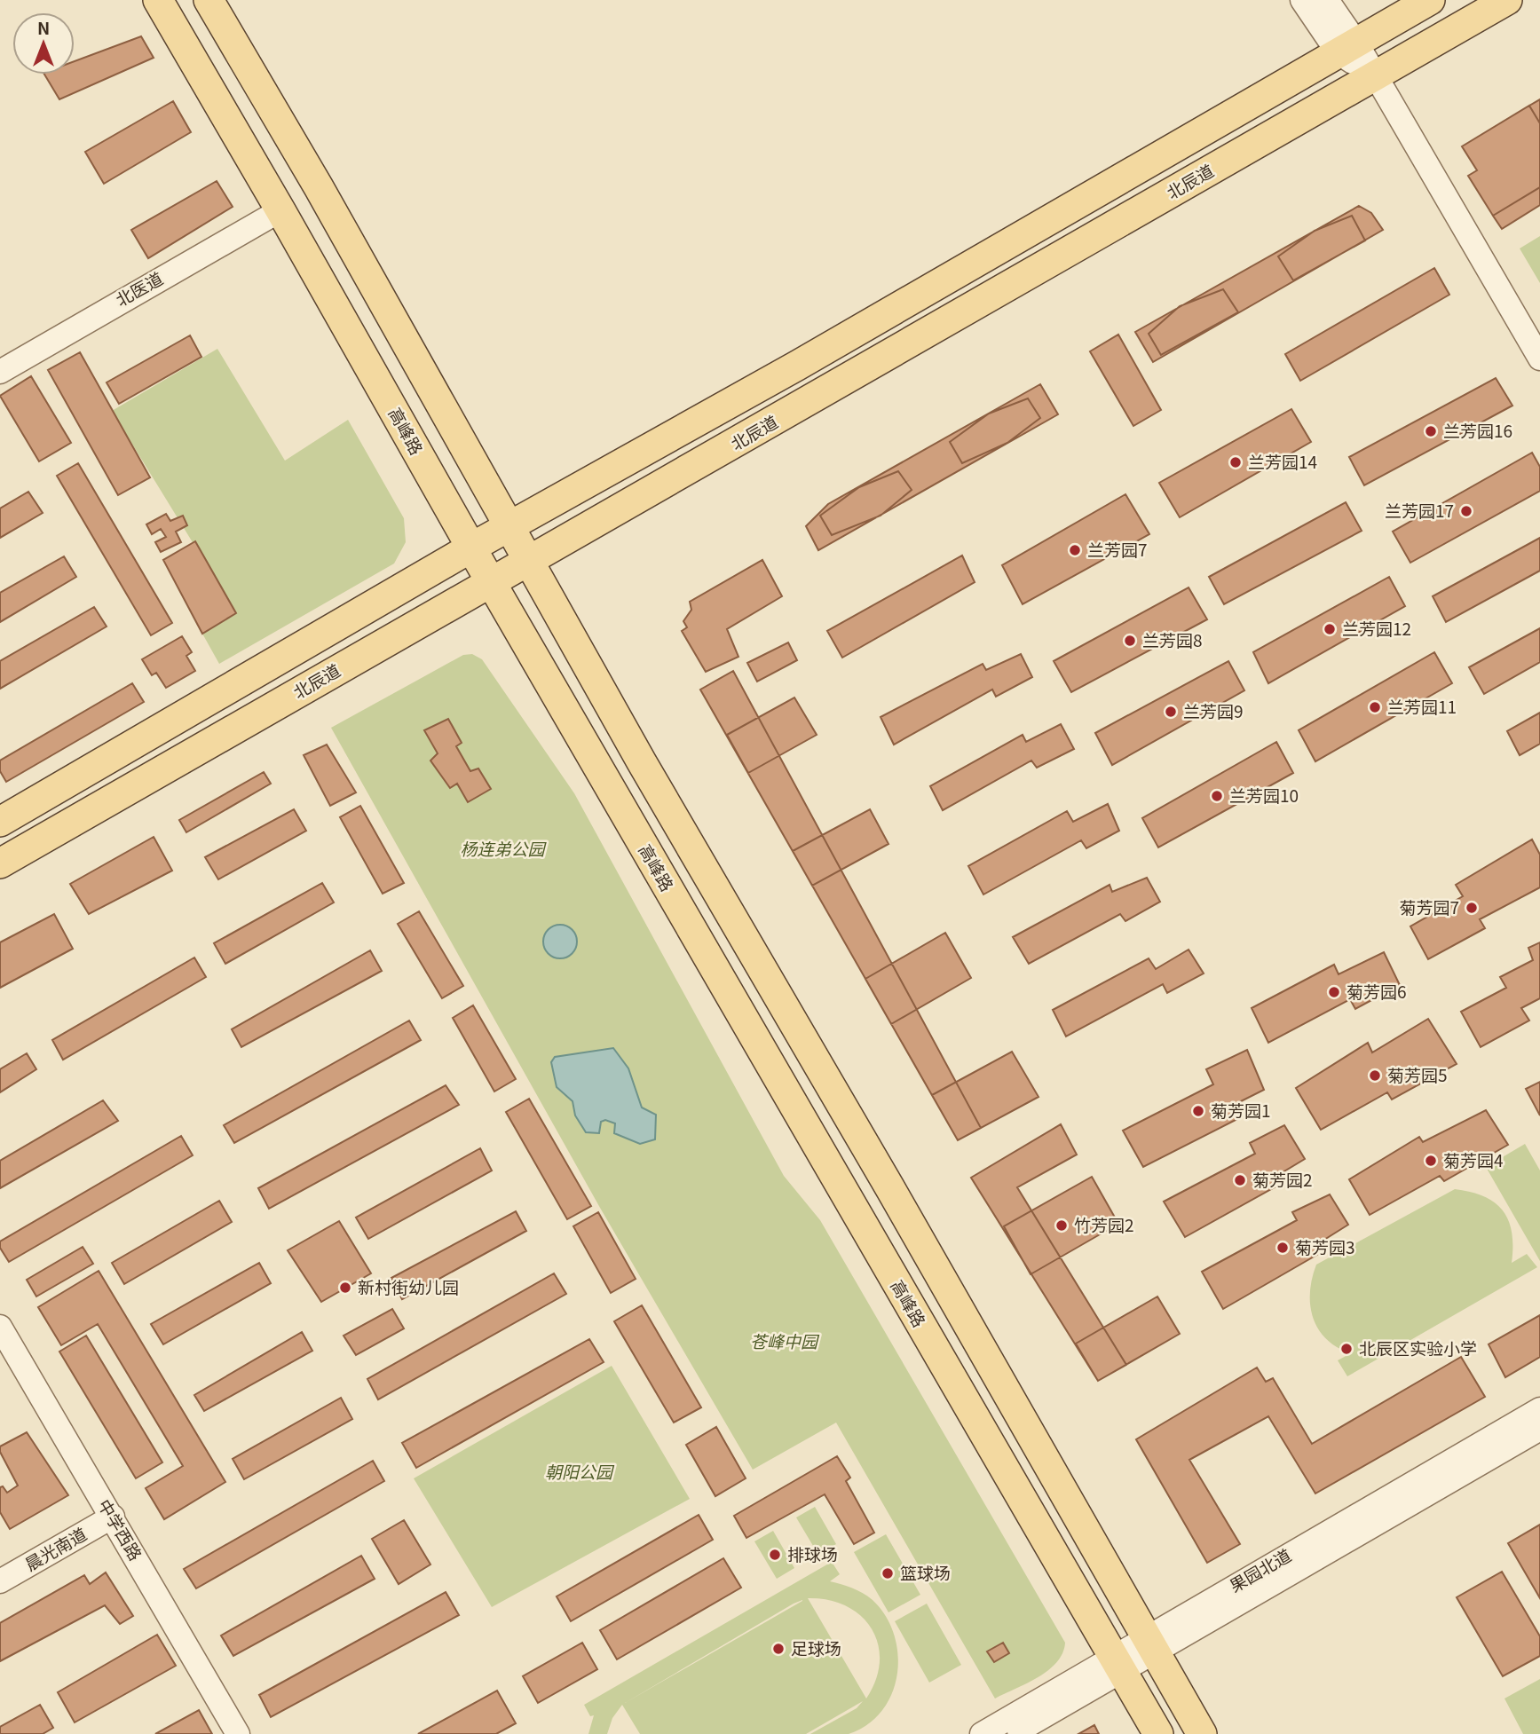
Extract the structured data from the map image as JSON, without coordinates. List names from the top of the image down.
{
  "streets": {
    "main road": ["北辰道", "高峰路"],
    "street": [
      "北医道",
      "中学西路",
      "晨光南道",
      "果园北道"
    ]
  },
  "crossings": [
    ["北辰道", "高峰路"],
    ["北医道", "高峰路"],
    ["高峰路", "果园北道"],
    ["中学西路", "晨光南道"]
  ],
  "parks": ["杨连弟公园", "苍峰中园", "朝阳公园"],
  "places": [
    "兰芳园16",
    "兰芳园14",
    "兰芳园17",
    "兰芳园7",
    "兰芳园12",
    "兰芳园8",
    "兰芳园11",
    "兰芳园9",
    "兰芳园10",
    "菊芳园7",
    "菊芳园6",
    "菊芳园5",
    "菊芳园1",
    "菊芳园4",
    "菊芳园2",
    "竹芳园2",
    "菊芳园3",
    "新村街幼儿园",
    "北辰区实验小学",
    "排球场",
    "篮球场",
    "足球场"
  ],
  "north": "top"
}
